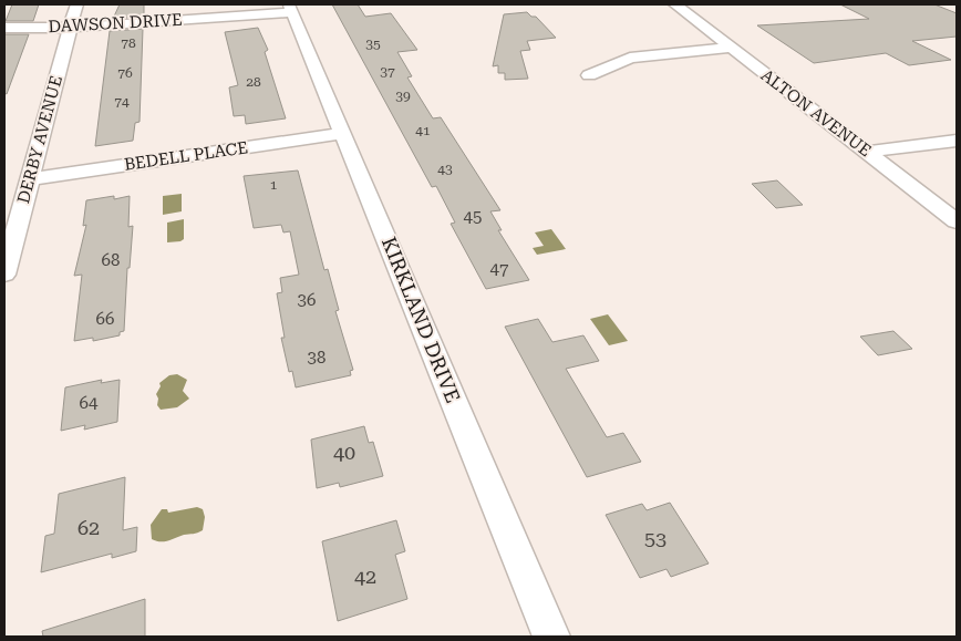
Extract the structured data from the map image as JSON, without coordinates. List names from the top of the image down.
{
  "streets": {
    "street": [
      "DAWSON DRIVE",
      "ALTON AVENUE",
      "DERBY AVENUE",
      "BEDELL PLACE",
      "KIRKLAND DRIVE"
    ]
  },
  "crossings": [
    ["DAWSON DRIVE", "DERBY AVENUE"],
    ["DAWSON DRIVE", "KIRKLAND DRIVE"],
    ["DERBY AVENUE", "BEDELL PLACE"],
    ["BEDELL PLACE", "KIRKLAND DRIVE"]
  ],
  "house_numbers": [
    "78",
    "35",
    "37",
    "76",
    "28",
    "39",
    "74",
    "41",
    "43",
    "1",
    "45",
    "68",
    "47",
    "36",
    "66",
    "38",
    "64",
    "40",
    "62",
    "53",
    "42"
  ]
}
